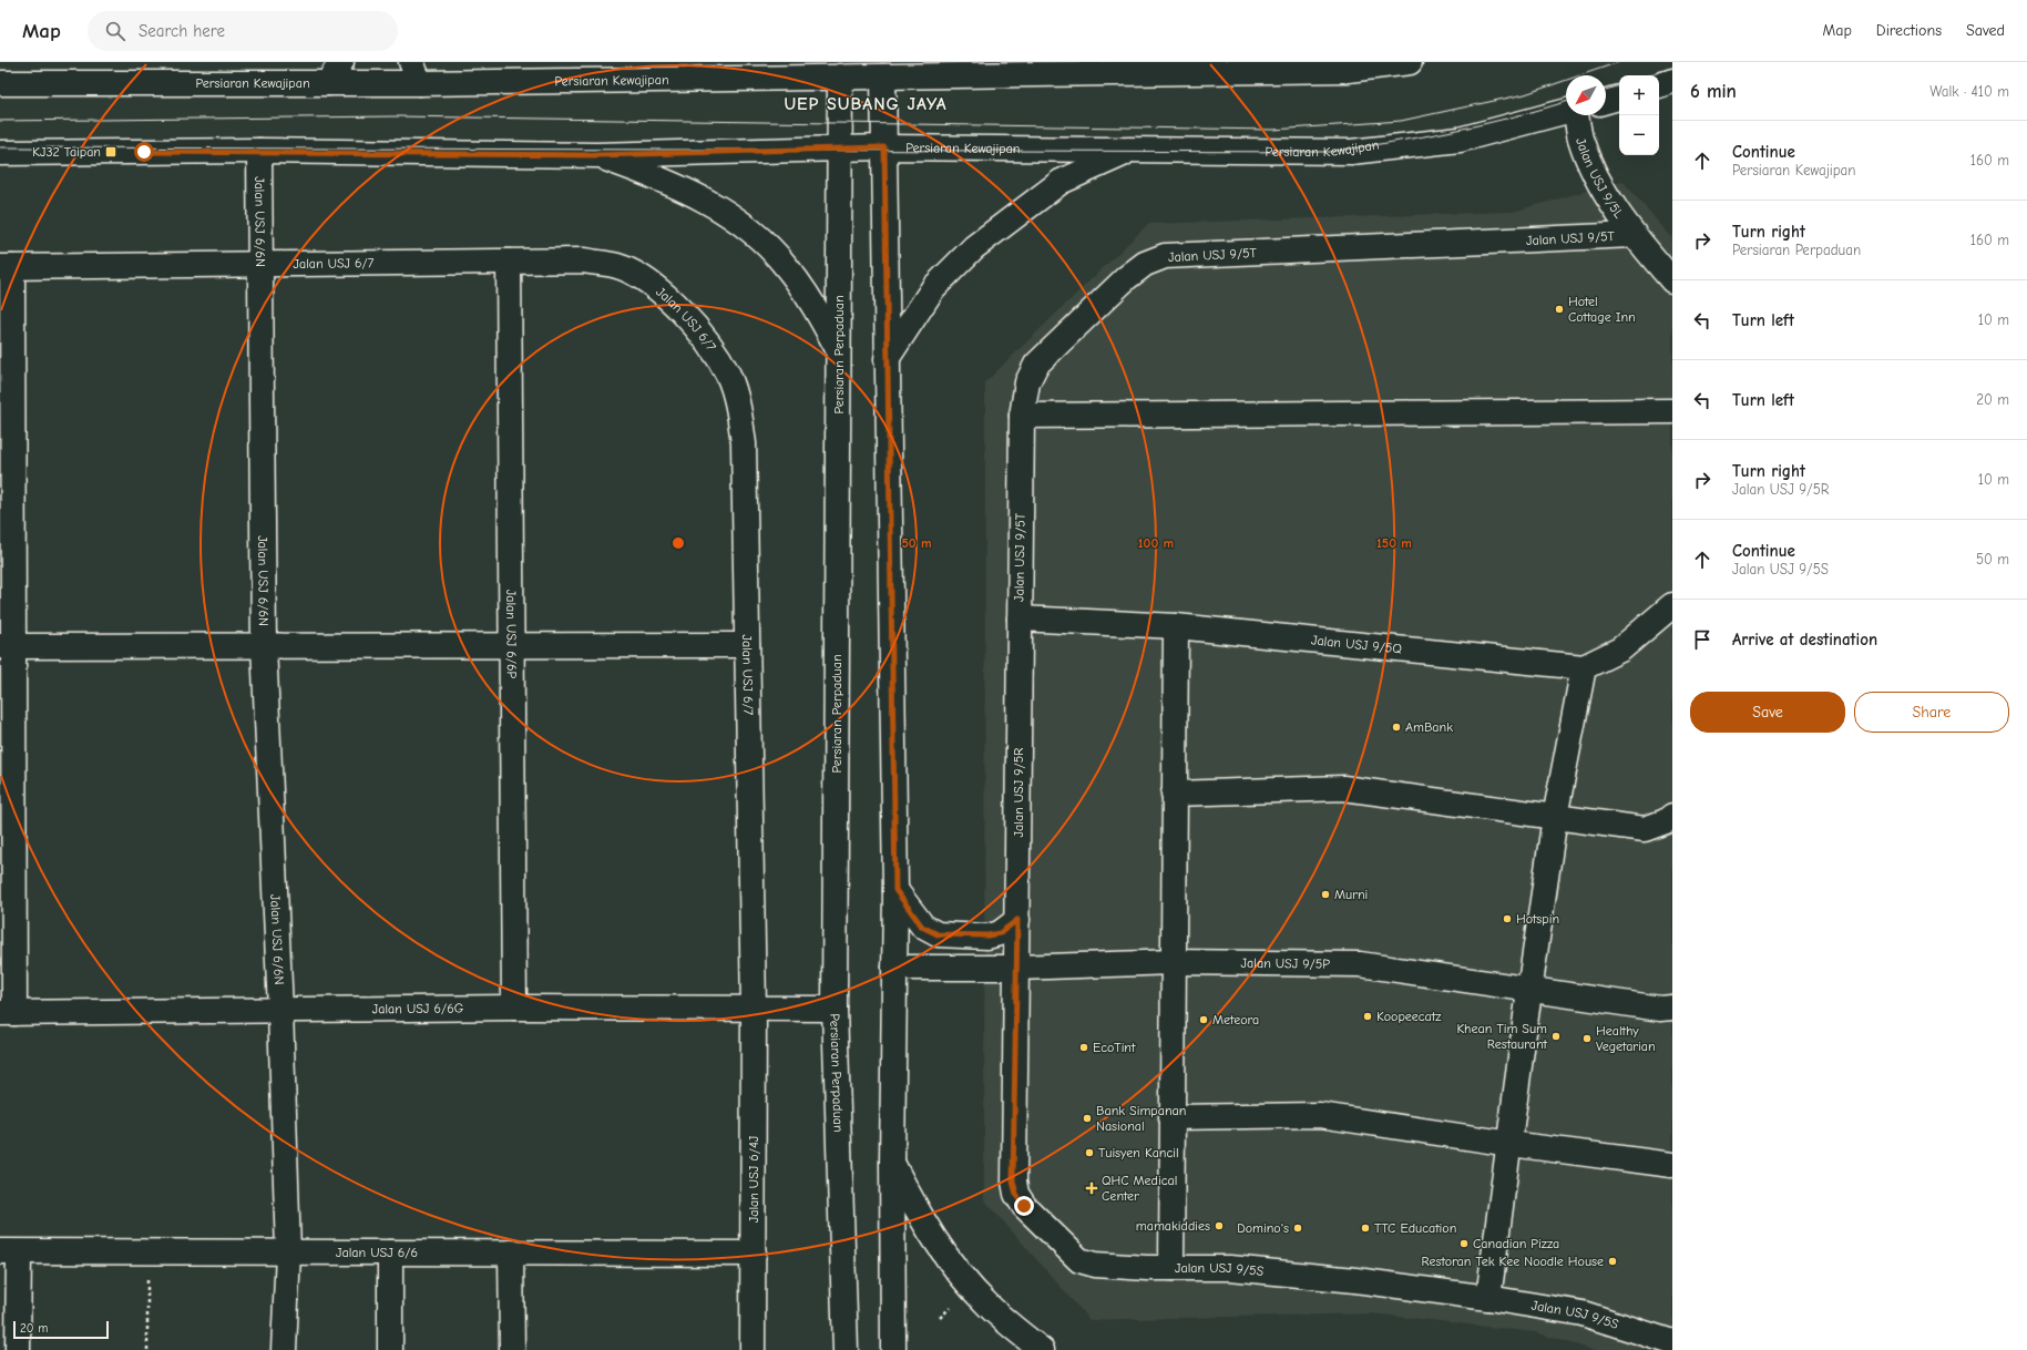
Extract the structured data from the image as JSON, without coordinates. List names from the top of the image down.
{
  "streets": {
    "street": [
      "Persiaran Kewajipan",
      "Jalan USJ 9/5L",
      "Jalan USJ 6/6N",
      "Jalan USJ 9/5T",
      "Jalan USJ 6/7",
      "Persiaran Perpaduan",
      "Jalan USJ 6/6P",
      "Jalan USJ 9/5Q",
      "Jalan USJ 9/5R",
      "Jalan USJ 9/5P",
      "Jalan USJ 6/6G",
      "Jalan USJ 6/4J",
      "Jalan USJ 6/6",
      "Jalan USJ 9/5S"
    ]
  },
  "crossings": [
    ["Persiaran Kewajipan", "Jalan USJ 6/6N"],
    ["Persiaran Kewajipan", "Persiaran Perpaduan"],
    ["Jalan USJ 9/5L", "Jalan USJ 9/5T"],
    ["Jalan USJ 6/6N", "Jalan USJ 6/7"],
    ["Jalan USJ 6/6N", "Jalan USJ 6/6G"],
    ["Jalan USJ 6/6N", "Jalan USJ 6/6"],
    ["Jalan USJ 9/5T", "Jalan USJ 9/5Q"],
    ["Jalan USJ 9/5T", "Jalan USJ 9/5R"],
    ["Jalan USJ 6/7", "Jalan USJ 6/6P"],
    ["Jalan USJ 6/7", "Jalan USJ 6/6G"],
    ["Jalan USJ 6/7", "Jalan USJ 6/4J"],
    ["Persiaran Perpaduan", "Jalan USJ 6/6G"],
    ["Jalan USJ 6/6P", "Jalan USJ 6/6G"],
    ["Jalan USJ 9/5Q", "Jalan USJ 9/5R"],
    ["Jalan USJ 9/5R", "Jalan USJ 9/5P"],
    ["Jalan USJ 9/5R", "Jalan USJ 9/5S"],
    ["Jalan USJ 9/5P", "Jalan USJ 9/5S"],
    ["Jalan USJ 6/6G", "Jalan USJ 6/4J"],
    ["Jalan USJ 6/4J", "Jalan USJ 6/6"]
  ],
  "districts": ["UEP SUBANG JAYA"],
  "places": {
    "transit": ["KJ32 Taipan"],
    "other": [
      "Hotel Cottage Inn",
      "AmBank",
      "Murni",
      "Hotspin",
      "Koopeecatz",
      "Meteora",
      "Khean Tim Sum Restaurant",
      "Healthy Vegetarian",
      "EcoTint",
      "Bank Simpanan Nasional",
      "Tuisyen Kancil",
      "mamakiddies",
      "Domino's",
      "TTC Education",
      "Canadian Pizza",
      "Restoran Tek Kee Noodle House"
    ],
    "health": ["QHC Medical Center"]
  },
  "scale_bar": "20 m",
  "north": "bottom left",
  "page": {
    "header": "Map",
    "search": "Search here",
    "nav": ["Map", "Directions", "Saved"],
    "heading": ["6 min", "Walk · 410 m"],
    "map_buttons": ["+", "−"],
    "list": [
      ["Continue", "Persiaran Kewajipan", "160 m"],
      ["Turn right", "Persiaran Perpaduan", "160 m"],
      ["Turn left", "10 m"],
      ["Turn left", "20 m"],
      ["Turn right", "Jalan USJ 9/5R", "10 m"],
      ["Continue", "Jalan USJ 9/5S", "50 m"],
      "Arrive at destination"
    ],
    "buttons": ["Save", "Share"],
    "scale": "20 m"
  },
  "rings": ["50 m", "100 m", "150 m"]
}
